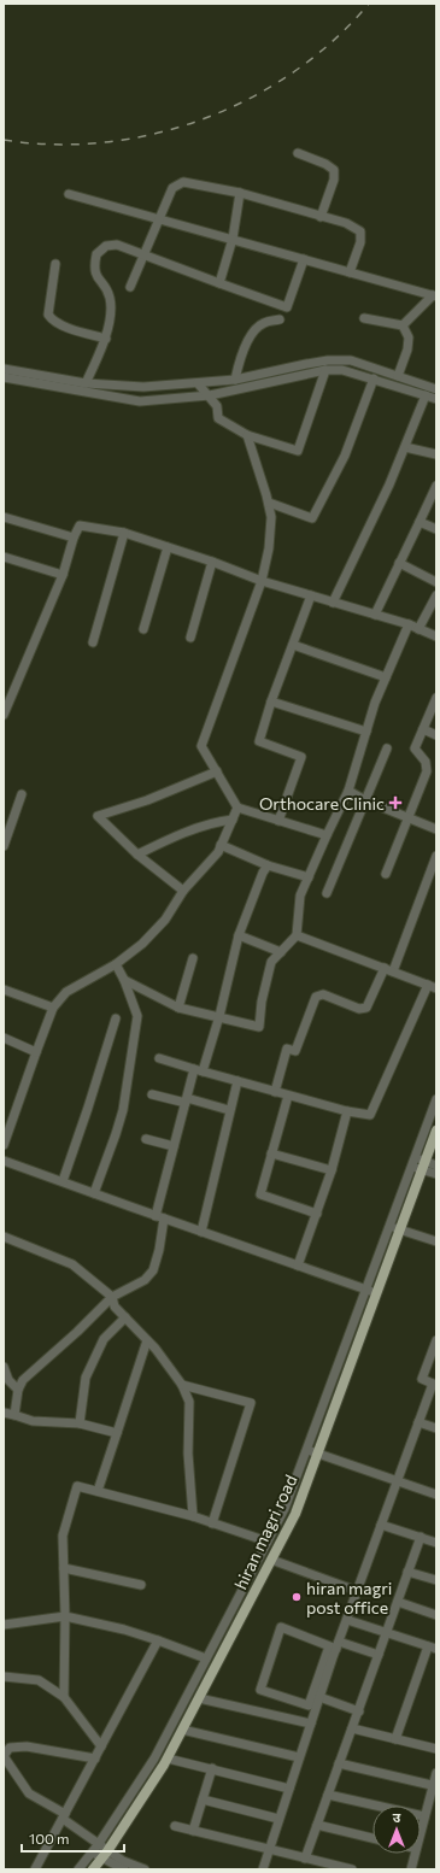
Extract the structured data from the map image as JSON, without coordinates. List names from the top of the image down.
{
  "streets": {
    "main road": ["hiran magri road"]
  },
  "places": {
    "health": ["Orthocare Clinic"],
    "other": ["hiran magri post office"]
  },
  "scale_bar": "100 m",
  "north": "top"
}
